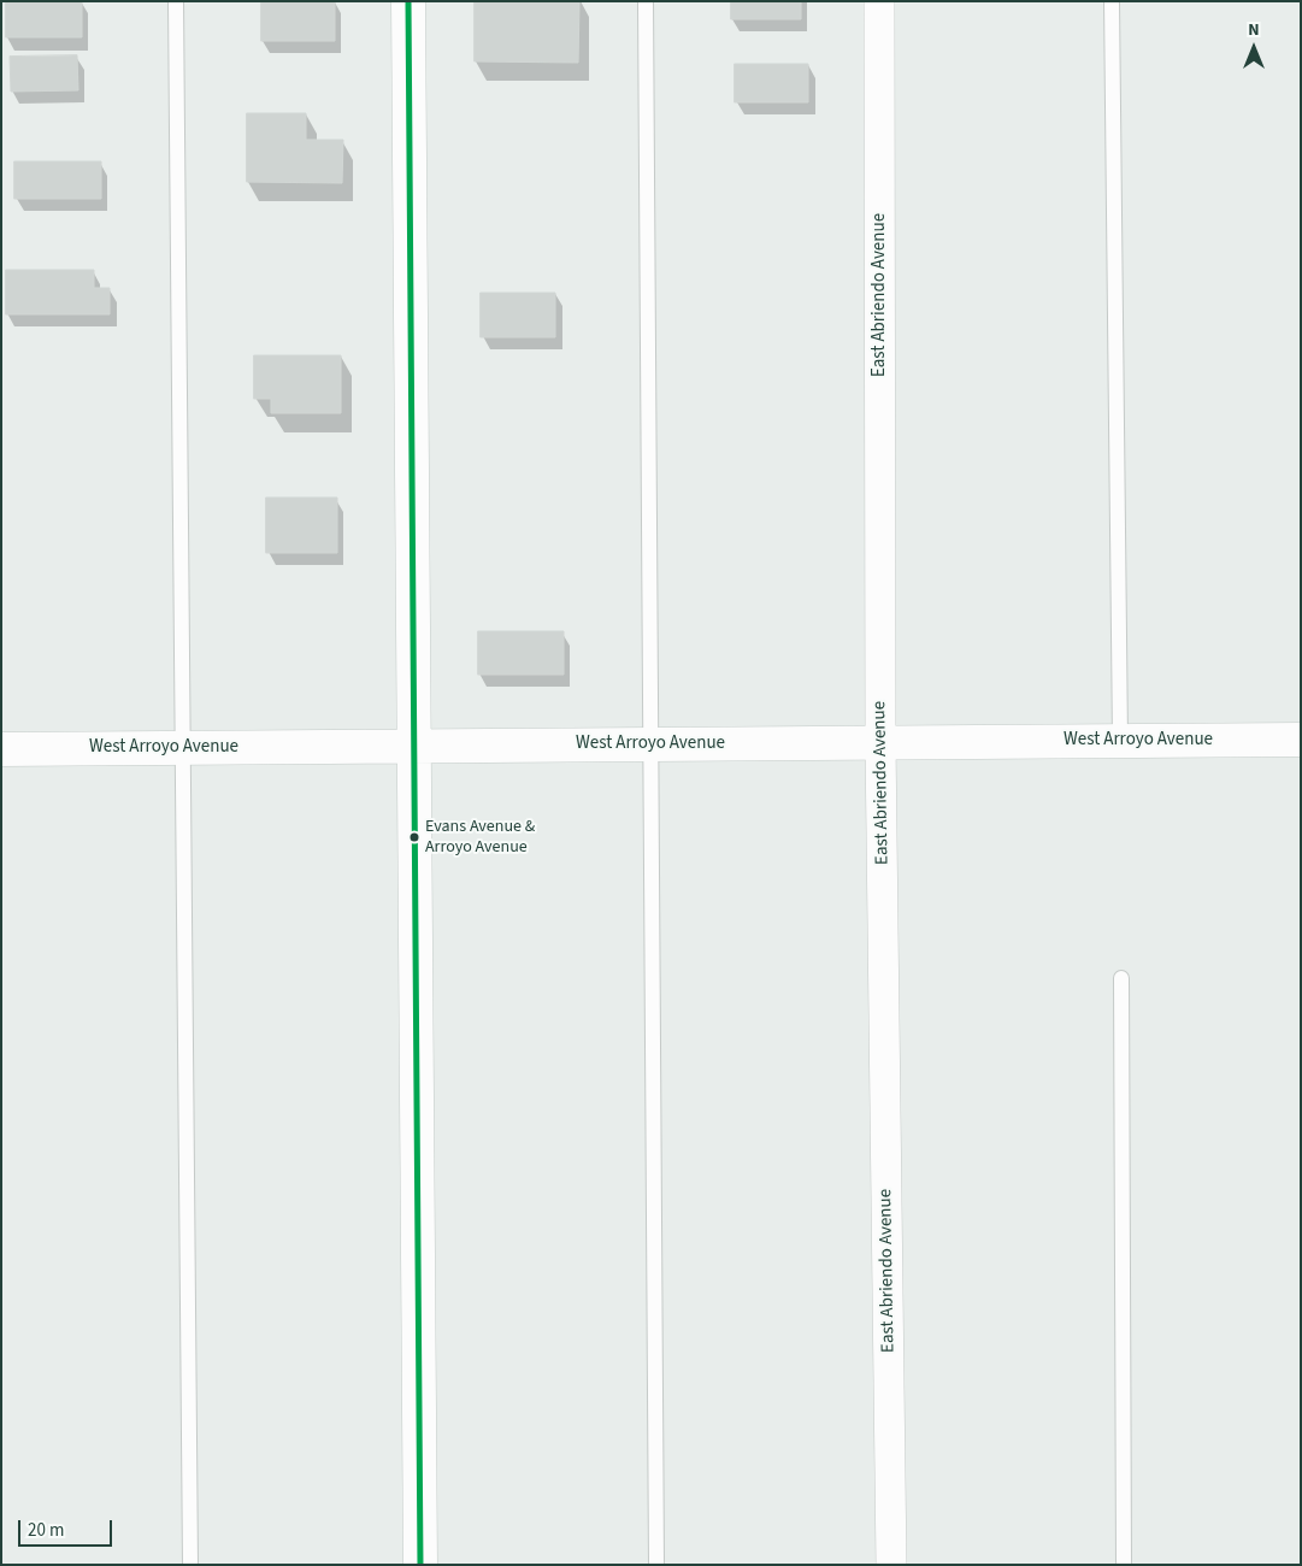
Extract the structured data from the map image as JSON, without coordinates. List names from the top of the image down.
{
  "streets": {
    "street": ["East Abriendo Avenue", "West Arroyo Avenue"]
  },
  "crossings": [
    ["East Abriendo Avenue", "West Arroyo Avenue"]
  ],
  "places": ["Evans Avenue & Arroyo Avenue"],
  "scale_bar": "20 m",
  "north": "top"
}
